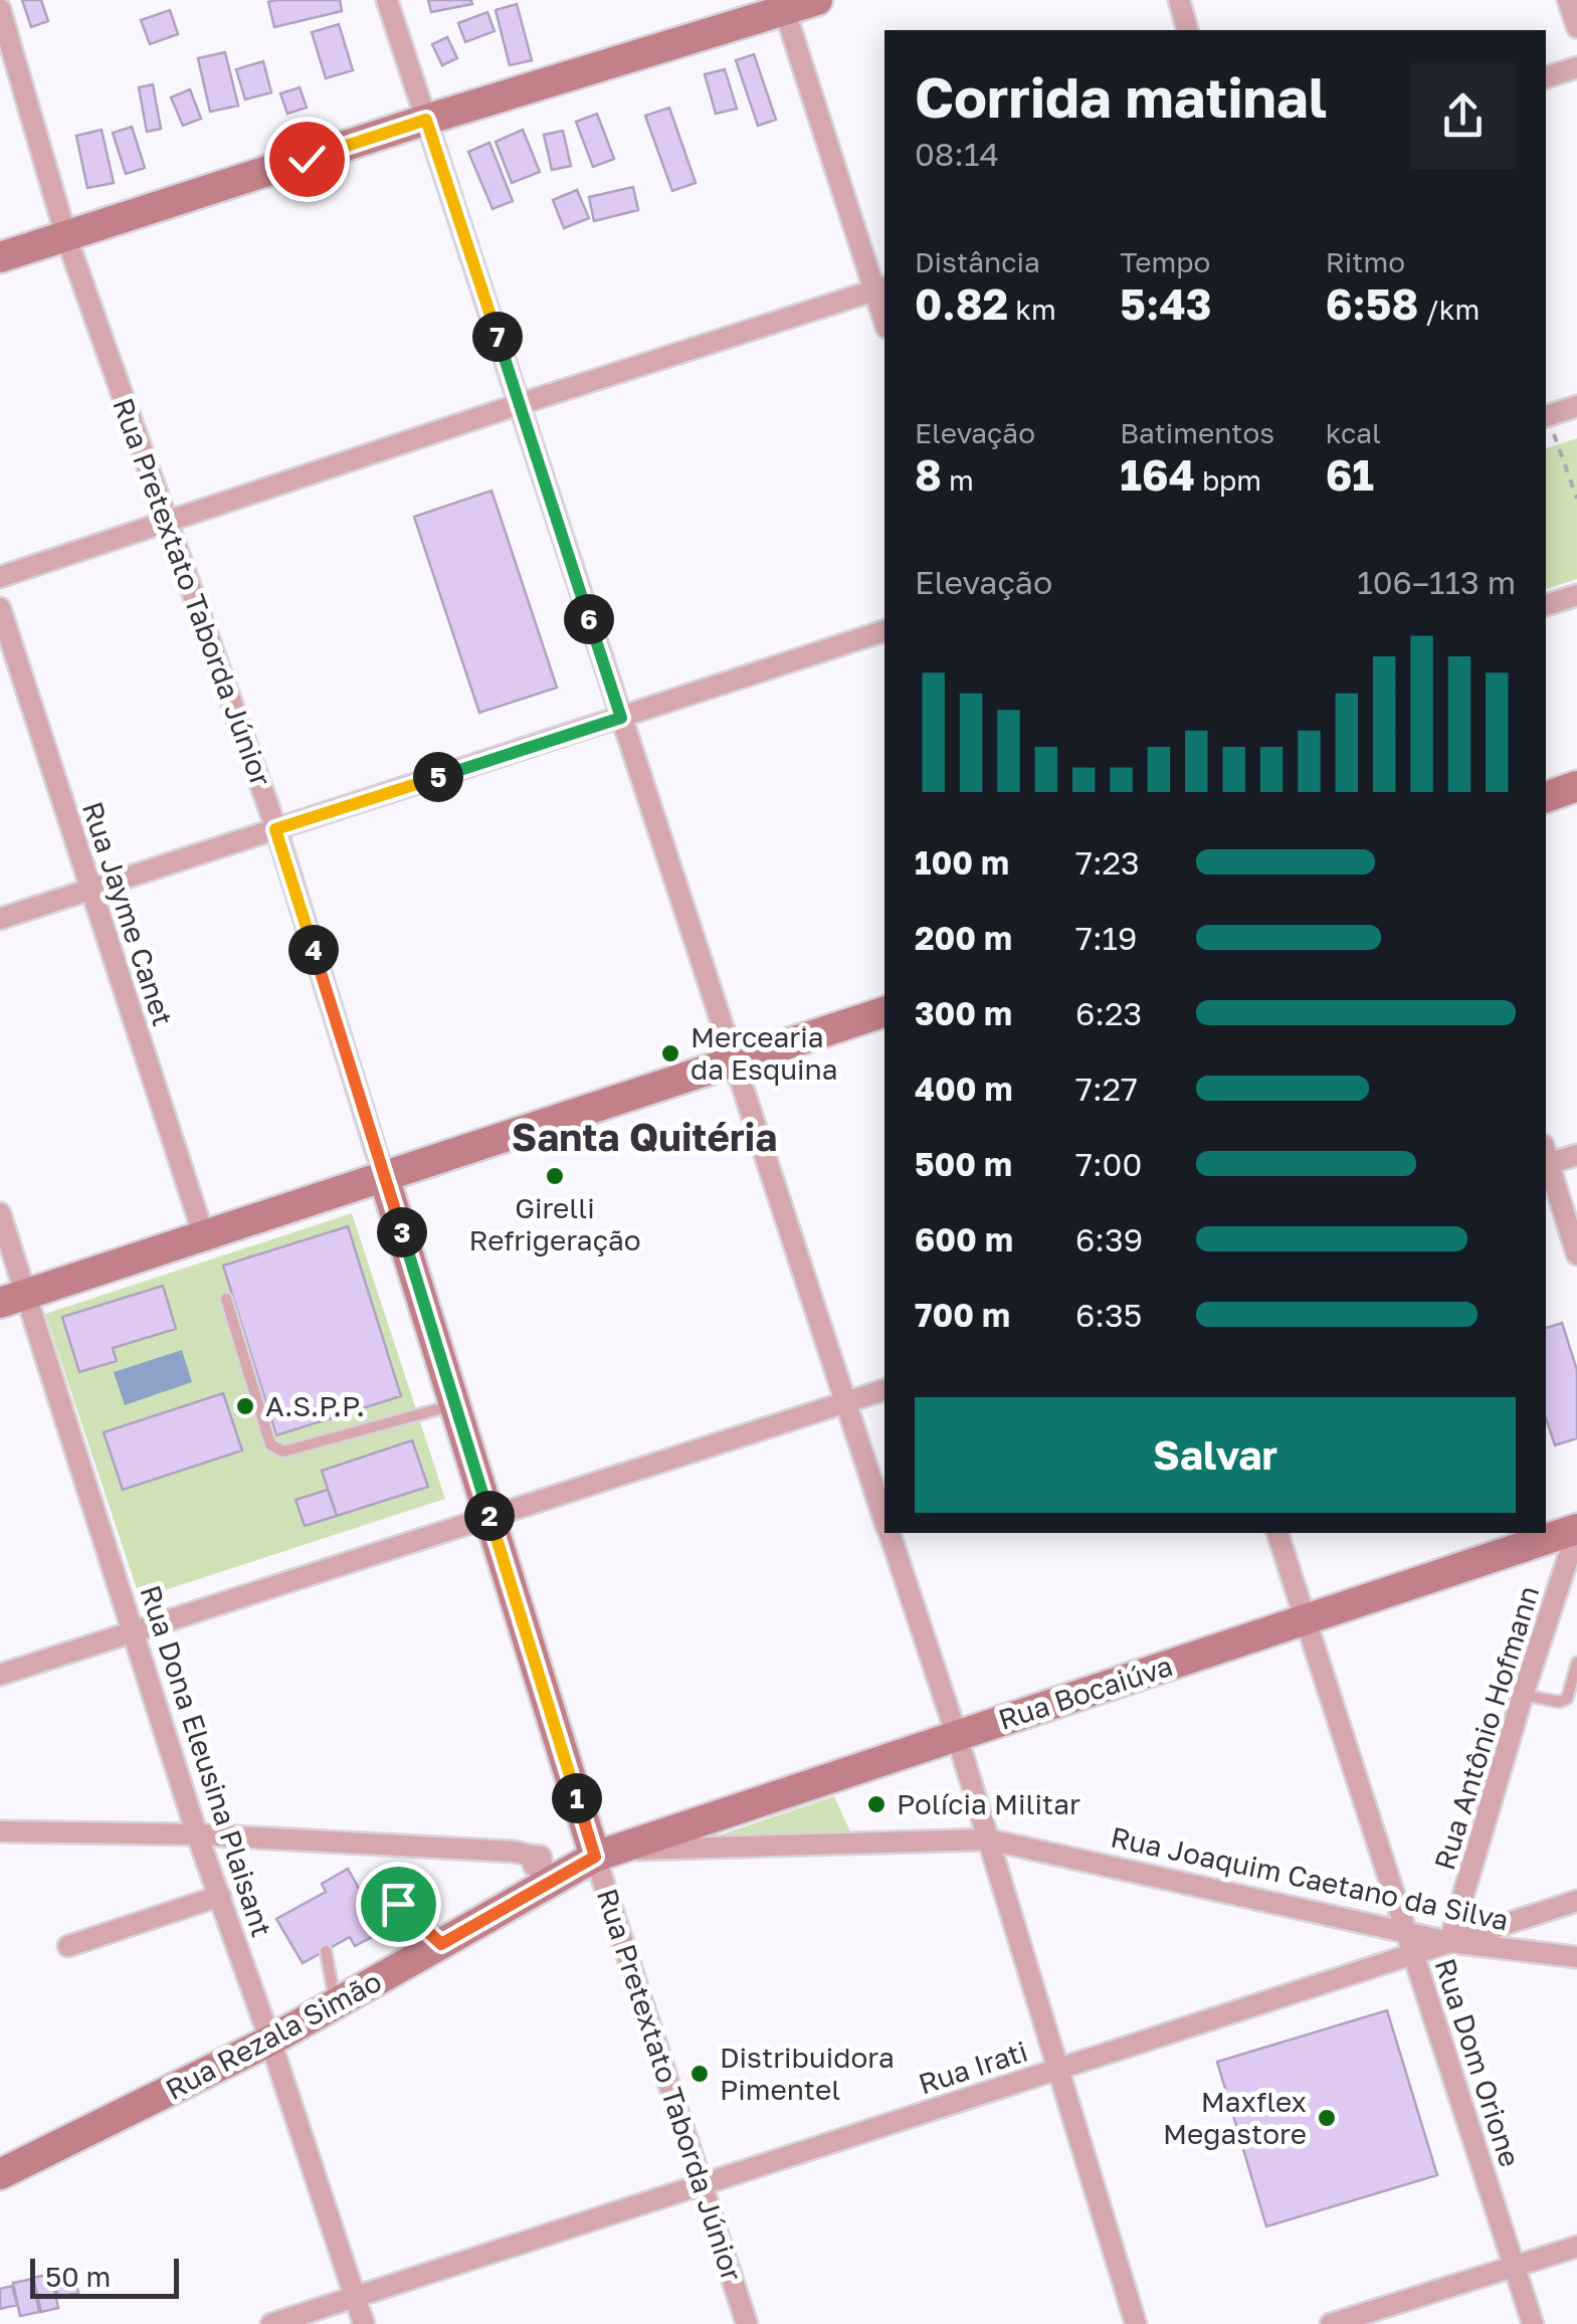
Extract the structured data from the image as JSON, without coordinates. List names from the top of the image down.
{
  "streets": {
    "main road": ["Rua Pretextato Taborda Júnior", "Rua Bocaiúva", "Rua Rezala Simão"],
    "street": [
      "Rua Jayme Canet",
      "Rua Antônio Hofmann",
      "Rua Dona Eleusina Plaisant",
      "Rua Joaquim Caetano da Silva",
      "Rua Dom Orione",
      "Rua Irati"
    ]
  },
  "crossings": [
    ["Rua Pretextato Taborda Júnior", "Rua Bocaiúva"],
    ["Rua Pretextato Taborda Júnior", "Rua Joaquim Caetano da Silva"],
    ["Rua Pretextato Taborda Júnior", "Rua Rezala Simão"],
    ["Rua Pretextato Taborda Júnior", "Rua Irati"],
    ["Rua Bocaiúva", "Rua Antônio Hofmann"],
    ["Rua Bocaiúva", "Rua Joaquim Caetano da Silva"],
    ["Rua Bocaiúva", "Rua Rezala Simão"],
    ["Rua Bocaiúva", "Rua Dom Orione"],
    ["Rua Antônio Hofmann", "Rua Joaquim Caetano da Silva"],
    ["Rua Antônio Hofmann", "Rua Irati"],
    ["Rua Dona Eleusina Plaisant", "Rua Rezala Simão"],
    ["Rua Dona Eleusina Plaisant", "Rua Irati"],
    ["Rua Joaquim Caetano da Silva", "Rua Rezala Simão"],
    ["Rua Joaquim Caetano da Silva", "Rua Dom Orione"],
    ["Rua Joaquim Caetano da Silva", "Rua Irati"],
    ["Rua Dom Orione", "Rua Irati"]
  ],
  "districts": ["Santa Quitéria"],
  "places": [
    "Mercearia da Esquina",
    "Girelli Refrigeração",
    "A.S.P.P.",
    "Polícia Militar",
    "Distribuidora Pimentel",
    "Maxflex Megastore"
  ],
  "scale_bar": "50 m",
  "page": {
    "heading": ["Corrida matinal", "08:14"],
    "stats": [
      ["Distância", "0.82 km"],
      ["Tempo", "5:43"],
      ["Ritmo", "6:58 /km"],
      ["Elevação", "8 m"],
      ["Batimentos", "164 bpm"],
      ["kcal", "61"]
    ],
    "pins": [
      "7",
      "6",
      "5",
      "4",
      "3",
      "2",
      "1"
    ],
    "chart": ["Elevação", "106–113 m"],
    "list": [
      {
        "name": "100 m",
        "note": "7:23"
      },
      {
        "name": "200 m",
        "note": "7:19"
      },
      {
        "name": "300 m",
        "note": "6:23"
      },
      {
        "name": "400 m",
        "note": "7:27"
      },
      {
        "name": "500 m",
        "note": "7:00"
      },
      {
        "name": "600 m",
        "note": "6:39"
      },
      {
        "name": "700 m",
        "note": "6:35"
      }
    ],
    "buttons": "Salvar",
    "scale": "50 m"
  }
}
